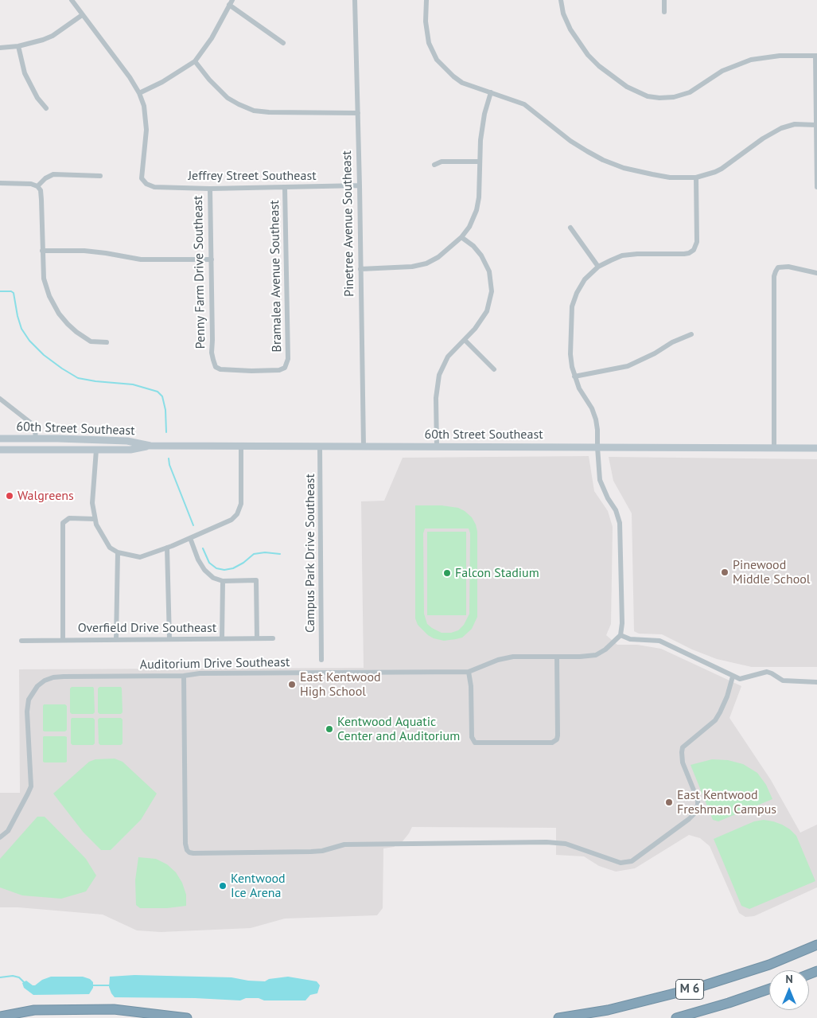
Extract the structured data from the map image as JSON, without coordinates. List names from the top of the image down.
{
  "streets": {
    "highway": ["M 6"],
    "main road": ["60th Street Southeast"],
    "street": [
      "Jeffrey Street Southeast",
      "Pinetree Avenue Southeast",
      "Penny Farm Drive Southeast",
      "Bramalea Avenue Southeast",
      "Campus Park Drive Southeast",
      "Overfield Drive Southeast",
      "Auditorium Drive Southeast"
    ]
  },
  "crossings": [
    ["Jeffrey Street Southeast", "Pinetree Avenue Southeast"],
    ["Jeffrey Street Southeast", "Penny Farm Drive Southeast"],
    ["Jeffrey Street Southeast", "Bramalea Avenue Southeast"],
    ["Pinetree Avenue Southeast", "60th Street Southeast"],
    ["Penny Farm Drive Southeast", "Bramalea Avenue Southeast"],
    ["60th Street Southeast", "Campus Park Drive Southeast"]
  ],
  "places": [
    "Walgreens",
    "Pinewood Middle School",
    "Falcon Stadium",
    "East Kentwood High School",
    "Kentwood Aquatic Center and Auditorium",
    "East Kentwood Freshman Campus",
    "Kentwood Ice Arena"
  ],
  "north": "top"
}
